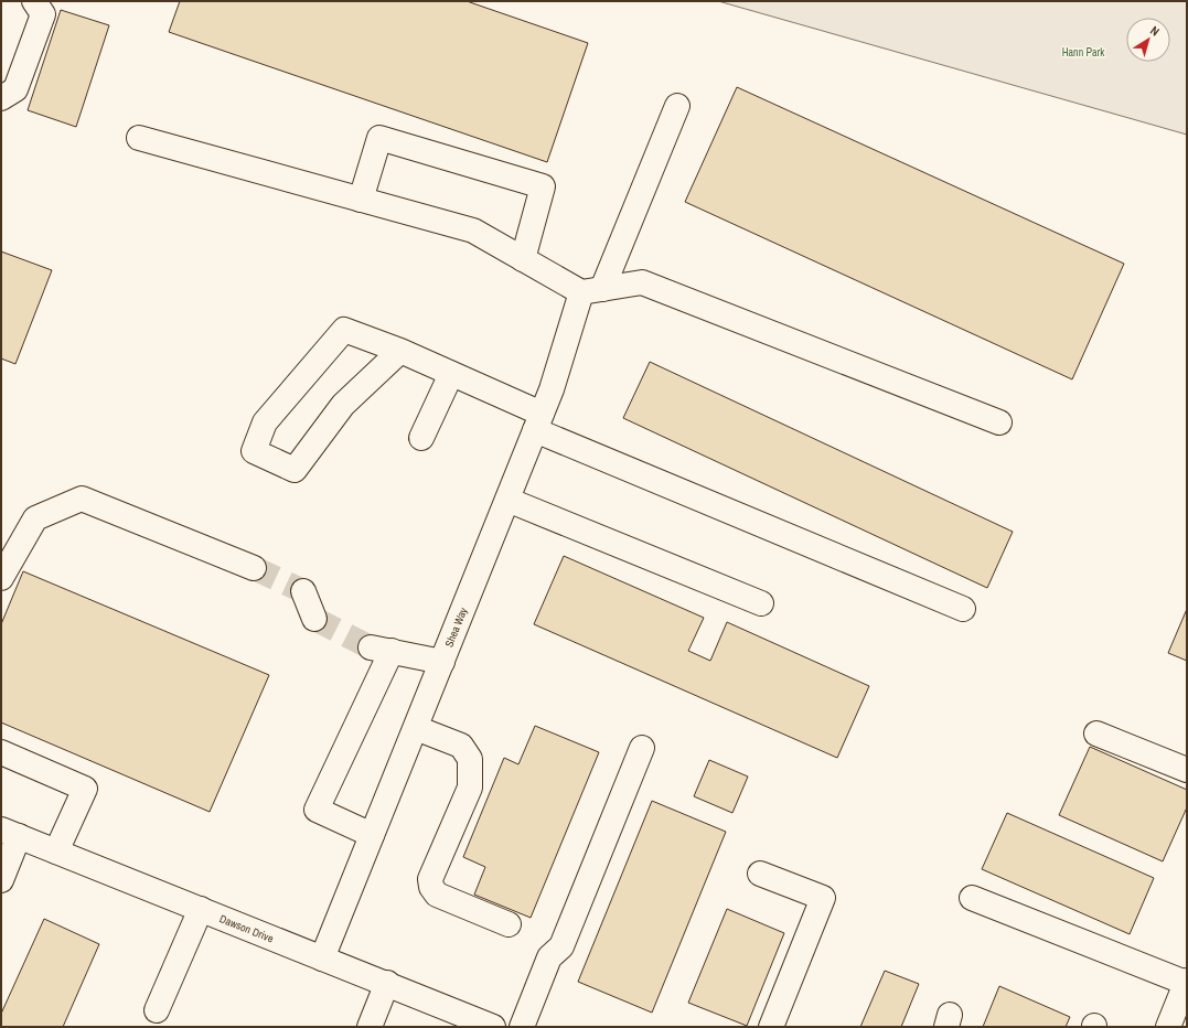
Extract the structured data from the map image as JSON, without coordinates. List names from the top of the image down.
{
  "streets": {
    "street": ["Shea Way", "Dawson Drive"]
  },
  "crossings": [
    ["Shea Way", "Dawson Drive"]
  ],
  "parks": ["Hann Park"],
  "north": "top right"
}
